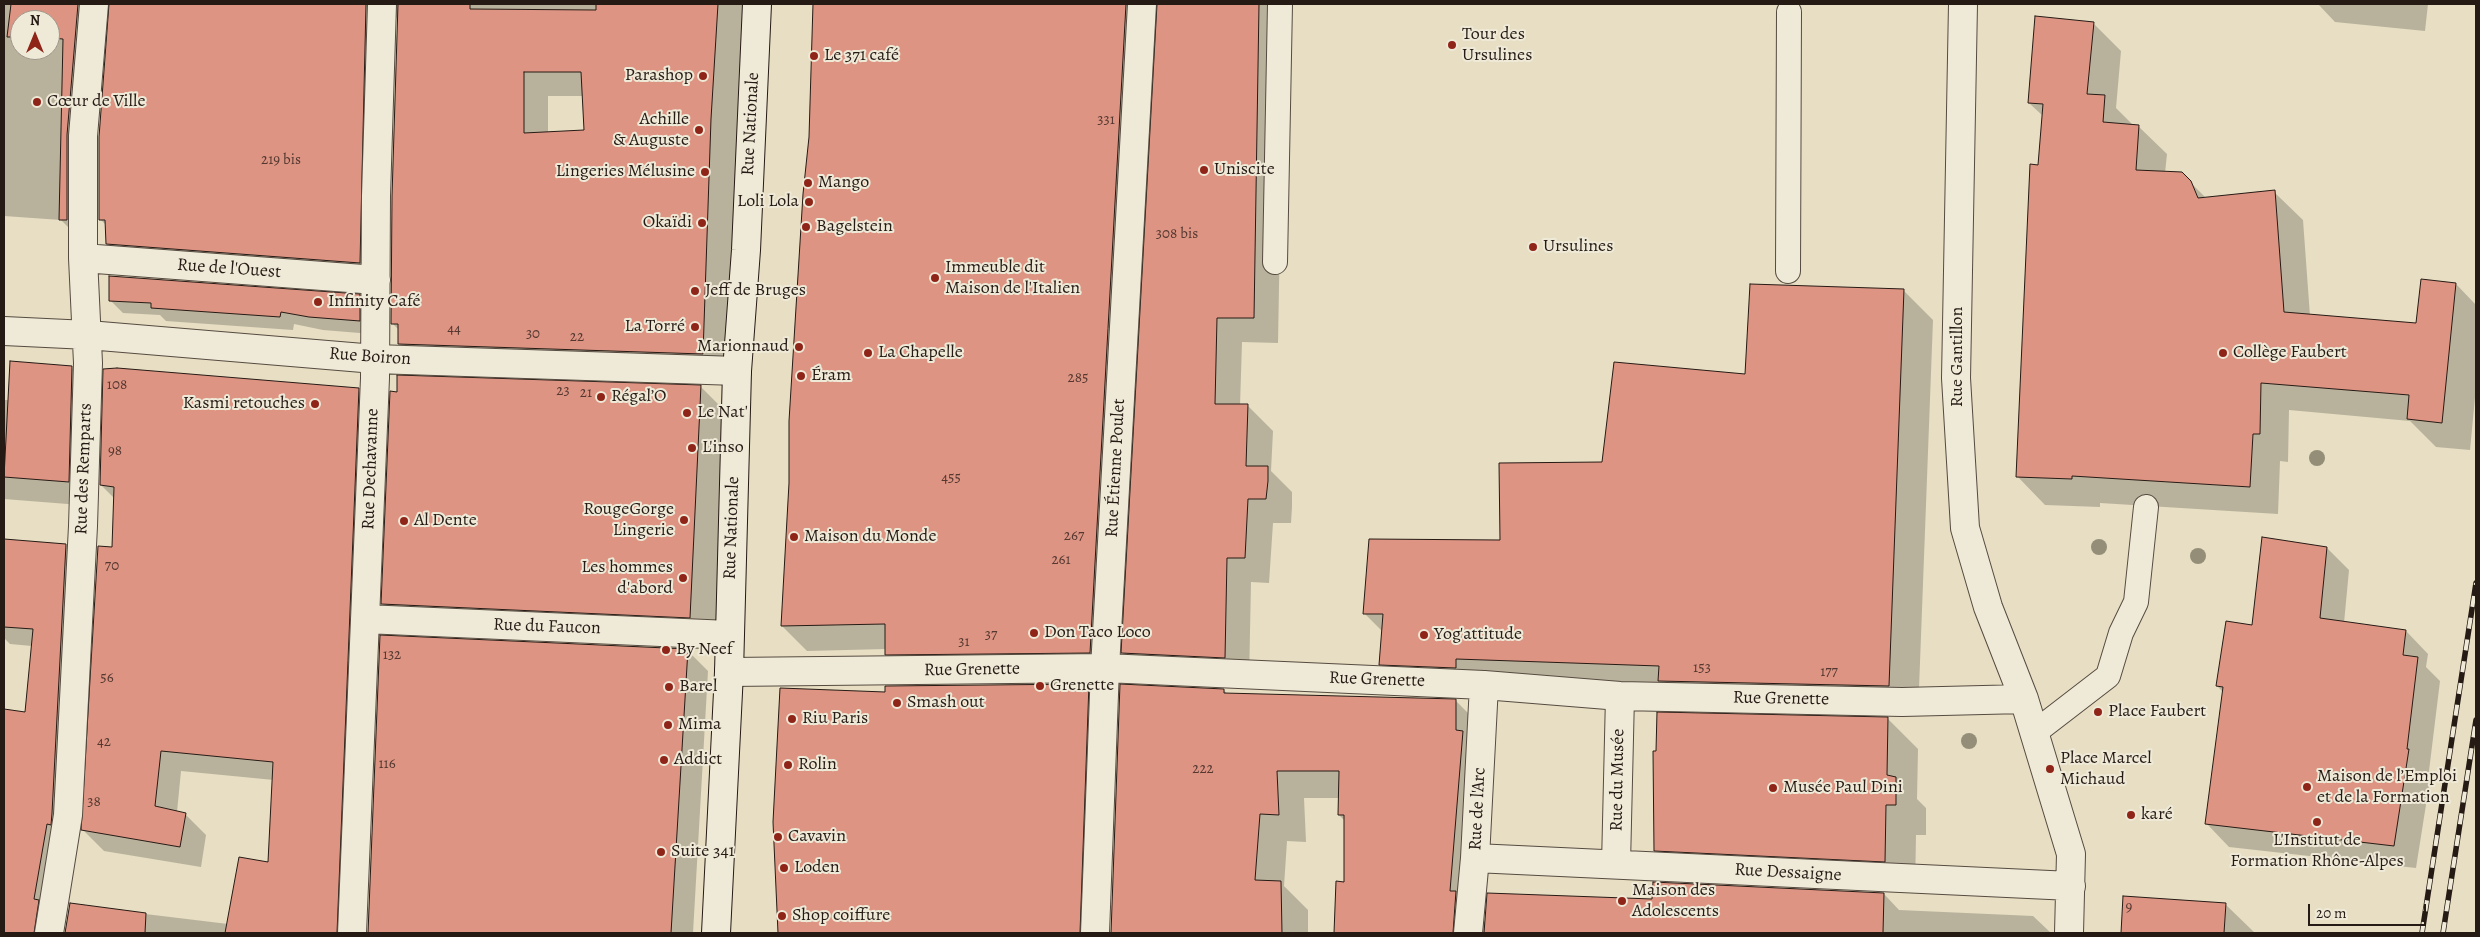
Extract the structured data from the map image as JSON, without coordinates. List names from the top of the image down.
{
  "streets": {
    "street": [
      "Rue Nationale",
      "Rue de l'Ouest",
      "Rue Boiron",
      "Rue Gantillon",
      "Rue Étienne Poulet",
      "Rue des Remparts",
      "Rue Dechavanne",
      "Rue du Faucon",
      "Rue Grenette",
      "Rue du Musée",
      "Rue de l'Arc",
      "Rue Dessaigne"
    ]
  },
  "crossings": [
    ["Rue Nationale", "Rue Boiron"],
    ["Rue Nationale", "Rue du Faucon"],
    ["Rue Nationale", "Rue Grenette"],
    ["Rue de l'Ouest", "Rue des Remparts"],
    ["Rue de l'Ouest", "Rue Dechavanne"],
    ["Rue Boiron", "Rue des Remparts"],
    ["Rue Boiron", "Rue Dechavanne"],
    ["Rue Gantillon", "Rue Grenette"],
    ["Rue Gantillon", "Rue Dessaigne"],
    ["Rue Étienne Poulet", "Rue Grenette"],
    ["Rue Dechavanne", "Rue du Faucon"],
    ["Rue Grenette", "Rue du Musée"],
    ["Rue Grenette", "Rue de l'Arc"],
    ["Rue du Musée", "Rue Dessaigne"],
    ["Rue de l'Arc", "Rue Dessaigne"]
  ],
  "places": [
    "Tour des Ursulines",
    "Le 371 café",
    "Parashop",
    "Cœur de Ville",
    "Achille & Auguste",
    "Uniscite",
    "Lingeries Mélusine",
    "Mango",
    "Loli Lola",
    "Okaïdi",
    "Bagelstein",
    "Ursulines",
    "Immeuble dit Maison de l'Italien",
    "Jeff de Bruges",
    "Infinity Café",
    "La Torré",
    "Marionnaud",
    "La Chapelle",
    "Collège Faubert",
    "Éram",
    "Régal’O",
    "Kasmi retouches",
    "Le Nat'",
    "L'inso",
    "RougeGorge Lingerie",
    "Al Dente",
    "Maison du Monde",
    "Les hommes d'abord",
    "Don Taco Loco",
    "Yog'attitude",
    "By Neef",
    "Grenette",
    "Barel",
    "Smash out",
    "Place Faubert",
    "Riu Paris",
    "Mima",
    "Addict",
    "Rolin",
    "Place Marcel Michaud",
    "Maison de l’Emploi et de la Formation",
    "Musée Paul Dini",
    "karé",
    "L'Institut de Formation Rhône-Alpes",
    "Cavavin",
    "Suite 341",
    "Loden",
    "Maison des Adolescents",
    "Shop coiffure"
  ],
  "house_numbers": [
    "331",
    "219 bis",
    "308 bis",
    "44",
    "30",
    "22",
    "285",
    "108",
    "23",
    "21",
    "98",
    "455",
    "267",
    "261",
    "70",
    "37",
    "31",
    "132",
    "153",
    "177",
    "56",
    "42",
    "116",
    "222",
    "38",
    "9"
  ],
  "scale_bar": "20 m",
  "north": "top"
}
